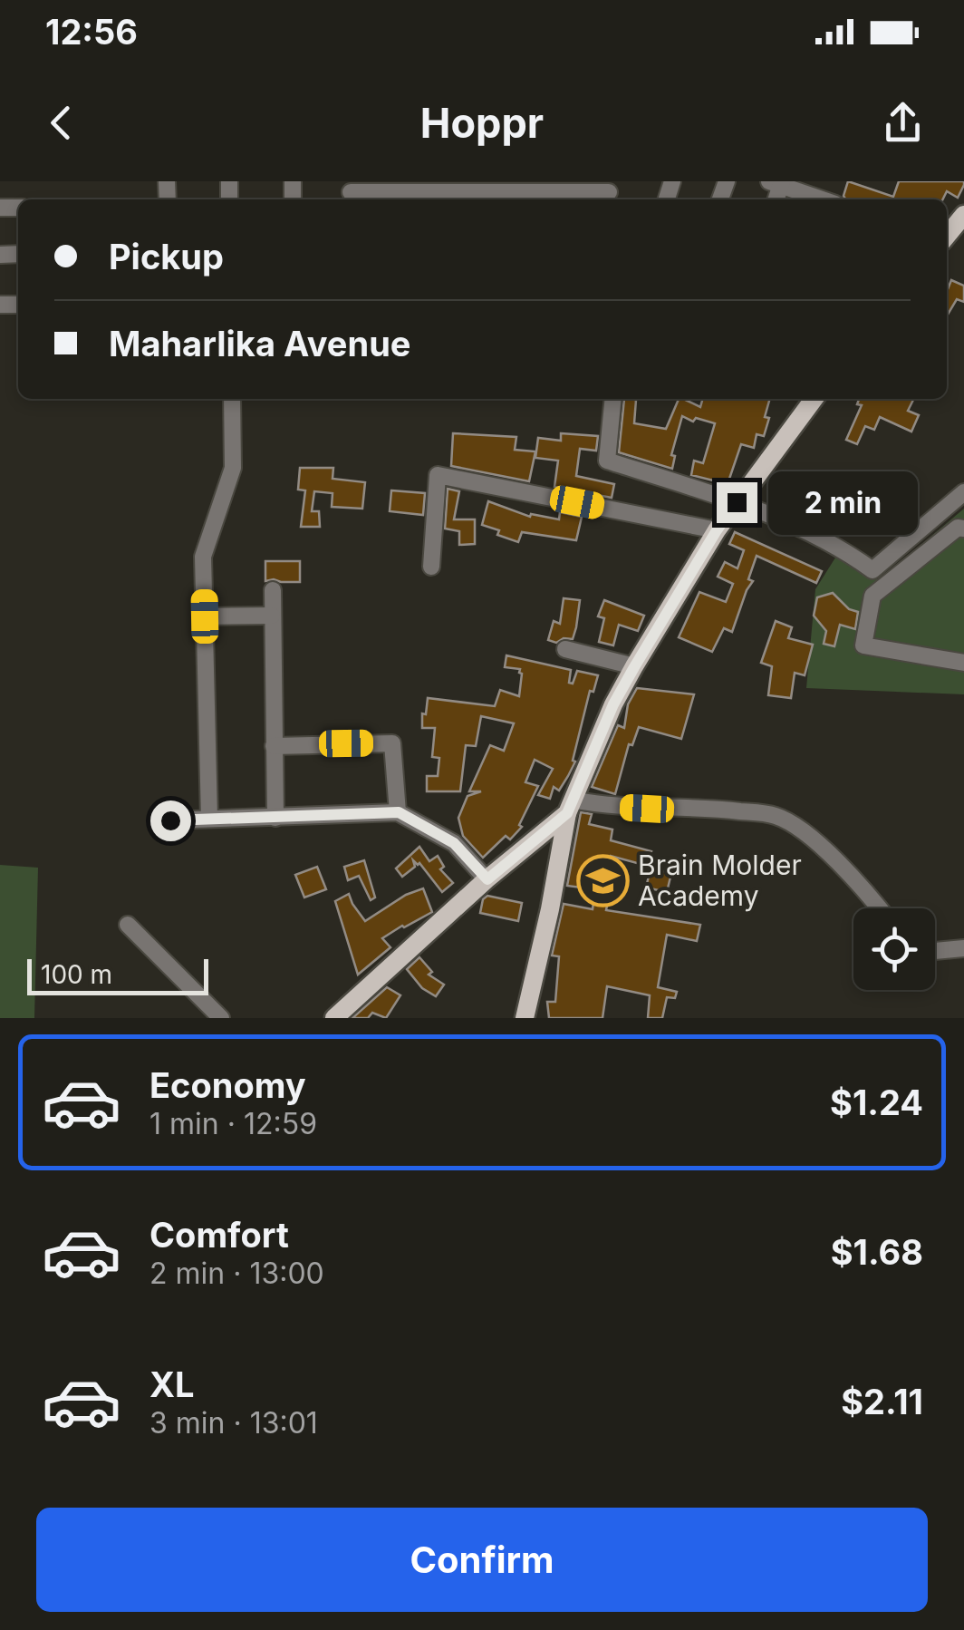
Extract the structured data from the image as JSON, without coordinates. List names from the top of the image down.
{
  "places": {
    "school or university": ["Brain Molder Academy"]
  },
  "scale_bar": "100 m",
  "page": {
    "status": "12:56",
    "header": "Hoppr",
    "banner": ["Pickup", "Maharlika Avenue"],
    "bubble": "2 min",
    "scale": "100 m",
    "list": [
      {
        "name": "Economy",
        "note": "1 min · 12:59",
        "value": "$1.24"
      },
      {
        "name": "Comfort",
        "note": "2 min · 13:00",
        "value": "$1.68"
      },
      {
        "name": "XL",
        "note": "3 min · 13:01",
        "value": "$2.11"
      }
    ],
    "buttons": "Confirm"
  }
}
